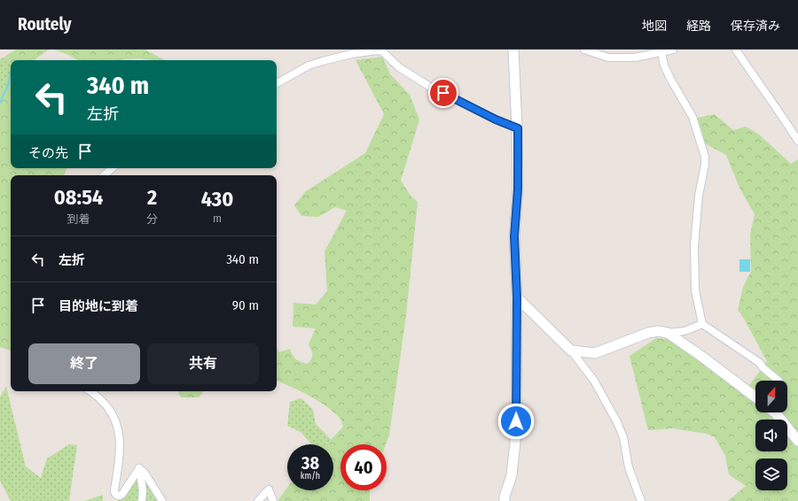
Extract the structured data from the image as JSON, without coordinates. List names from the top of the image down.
{
  "north": "top",
  "page": {
    "header": "Routely",
    "nav": ["地図", "経路", "保存済み"],
    "turn": ["340 m", "左折"],
    "then": "その先",
    "eta": [
      "08:54",
      "到着",
      "2",
      "分",
      "430",
      "m"
    ],
    "list": [
      {
        "name": "左折",
        "value": "340 m"
      },
      {
        "name": "目的地に到着",
        "value": "90 m"
      }
    ],
    "buttons": ["終了", "共有"],
    "speed": "38 km/h",
    "limit": "40"
  }
}
